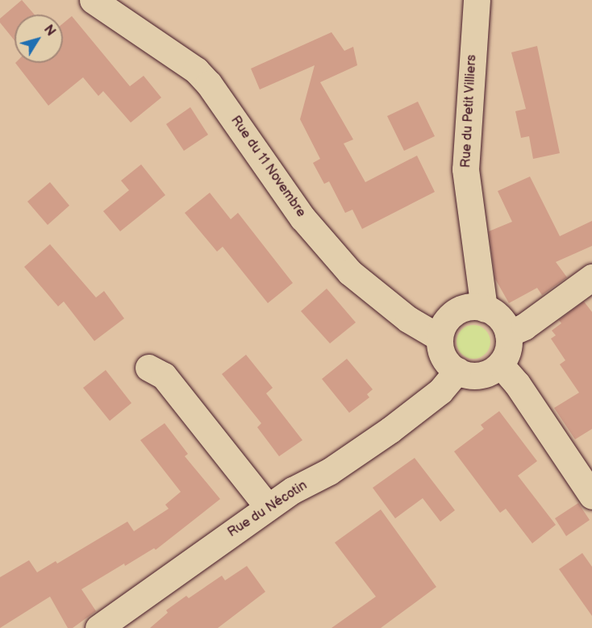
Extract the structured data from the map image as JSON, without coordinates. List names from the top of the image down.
{
  "streets": {
    "street": ["Rue du Petit Villiers", "Rue du 11 Novembre", "Rue du Nécotin"]
  },
  "crossings": [
    ["Rue du Petit Villiers", "Rue du 11 Novembre"],
    ["Rue du Petit Villiers", "Rue du Nécotin"],
    ["Rue du 11 Novembre", "Rue du Nécotin"]
  ],
  "north": "top right"
}
